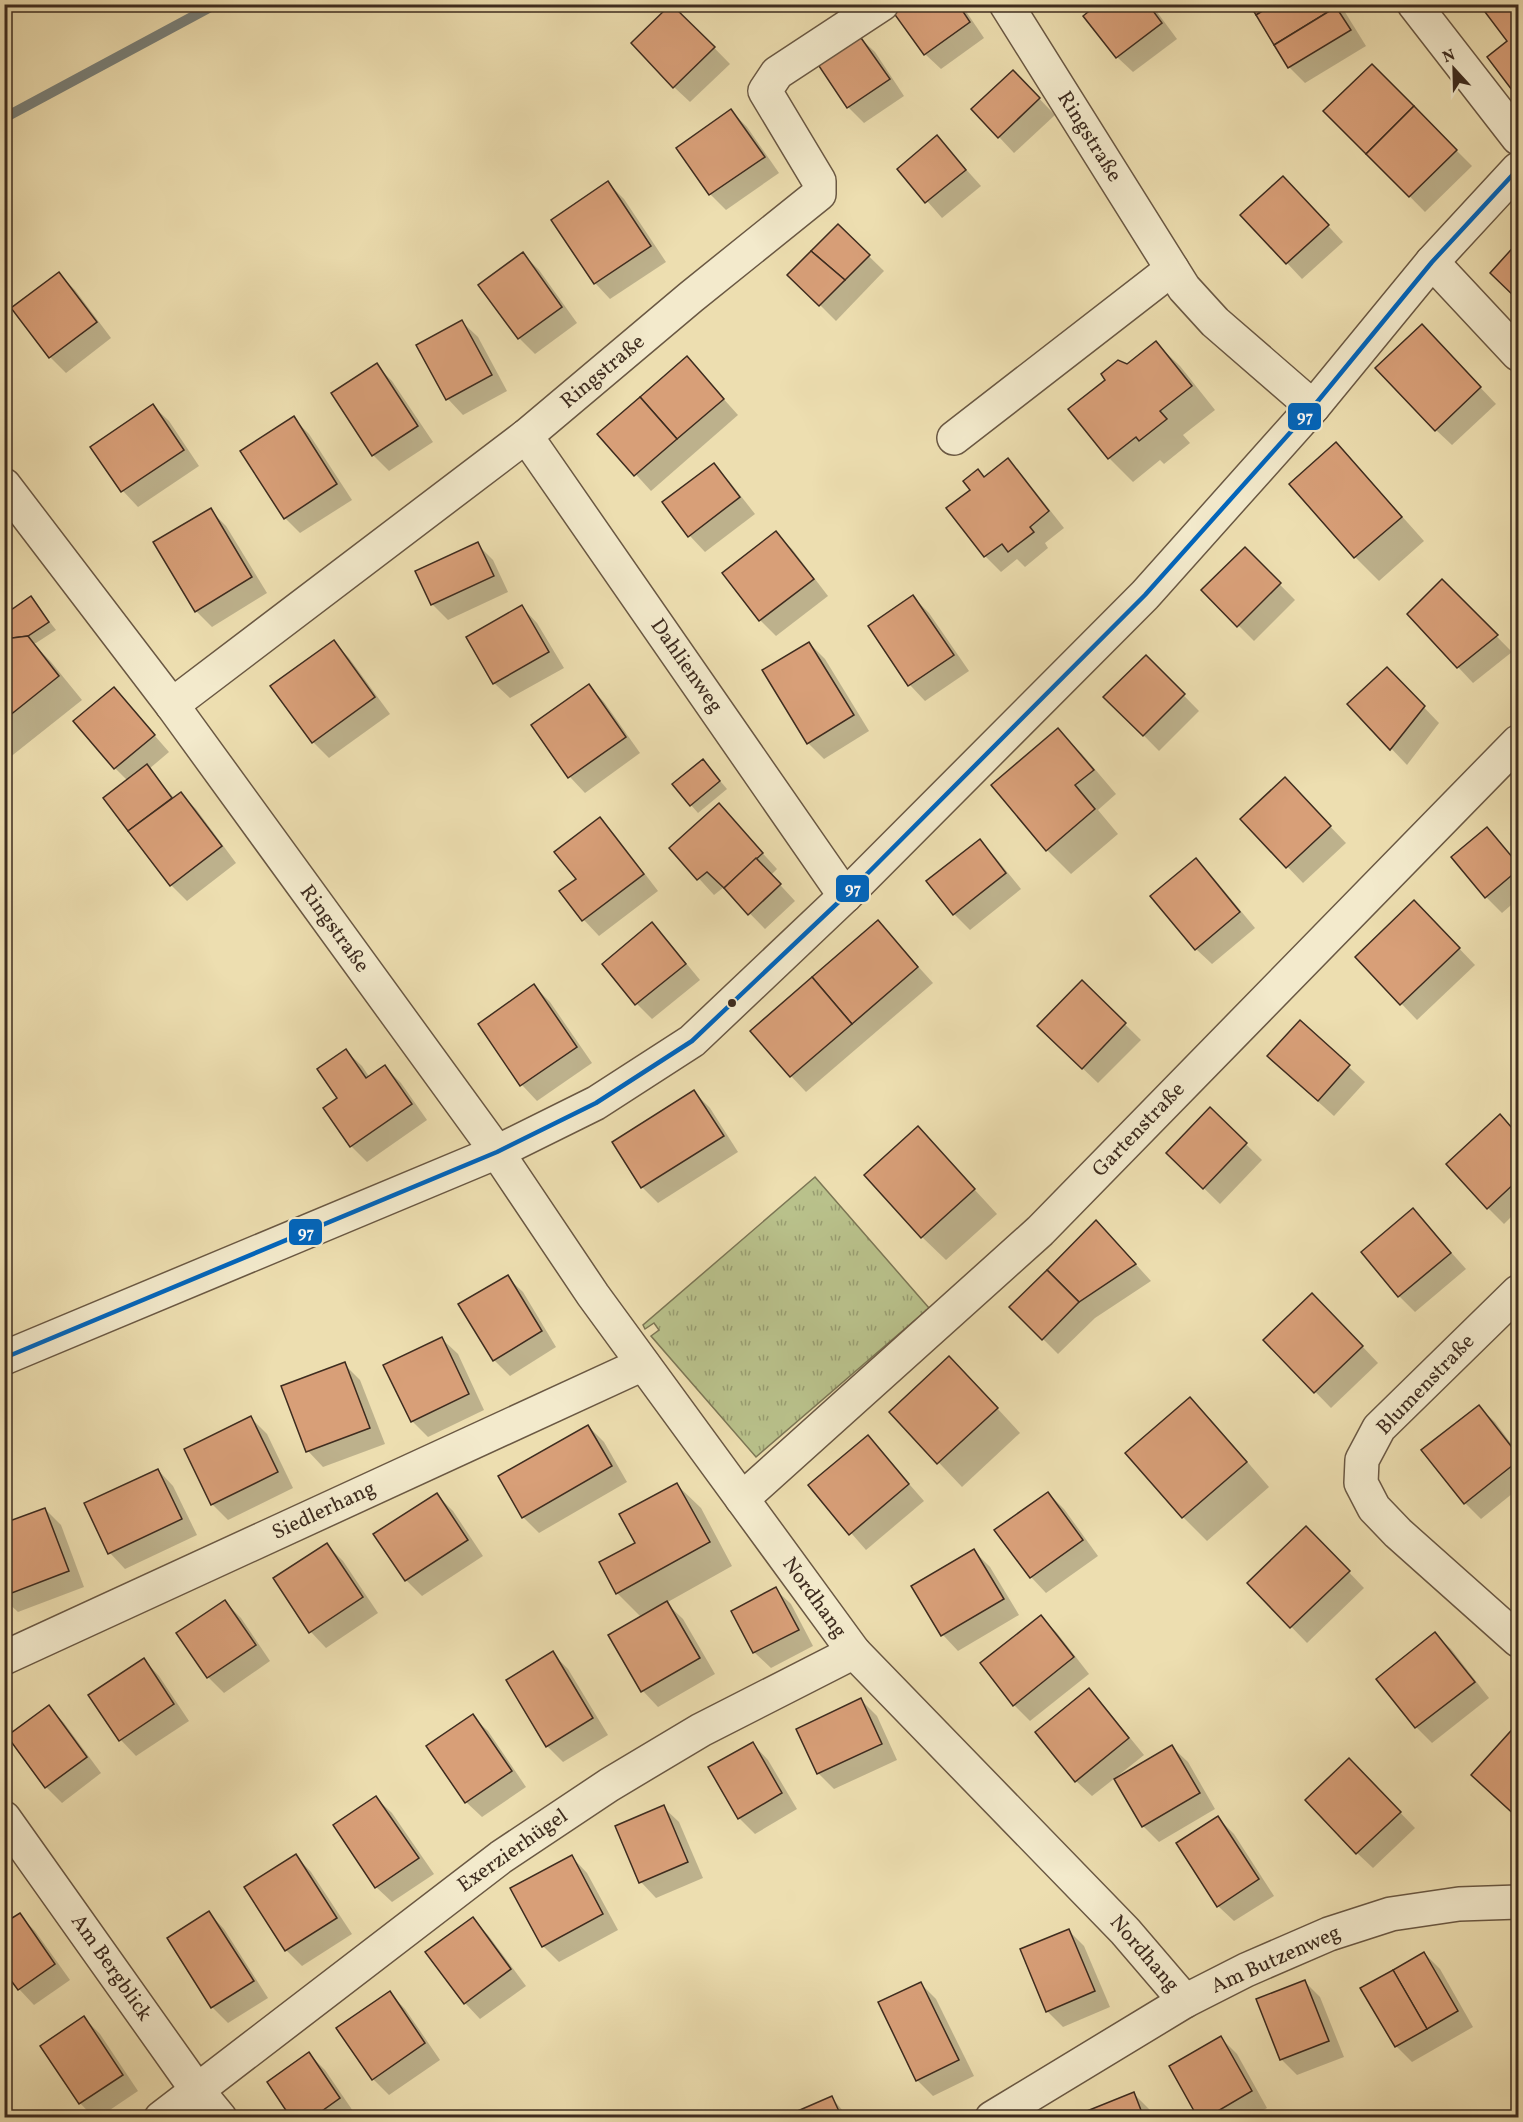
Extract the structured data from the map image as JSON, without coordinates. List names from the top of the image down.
{
  "streets": {
    "street": [
      "Ringstraße",
      "Dahlienweg",
      "Gartenstraße",
      "Blumenstraße",
      "Siedlerhang",
      "Nordhang",
      "Exerzierhügel",
      "Am Butzenweg",
      "Am Bergblick"
    ]
  },
  "crossings": [
    ["Ringstraße", "Dahlienweg"],
    ["Ringstraße", "Nordhang"],
    ["Gartenstraße", "Nordhang"],
    ["Siedlerhang", "Nordhang"],
    ["Nordhang", "Exerzierhügel"],
    ["Nordhang", "Am Butzenweg"],
    ["Exerzierhügel", "Am Bergblick"]
  ],
  "lines": ["transit line 97"],
  "north": "top"
}
